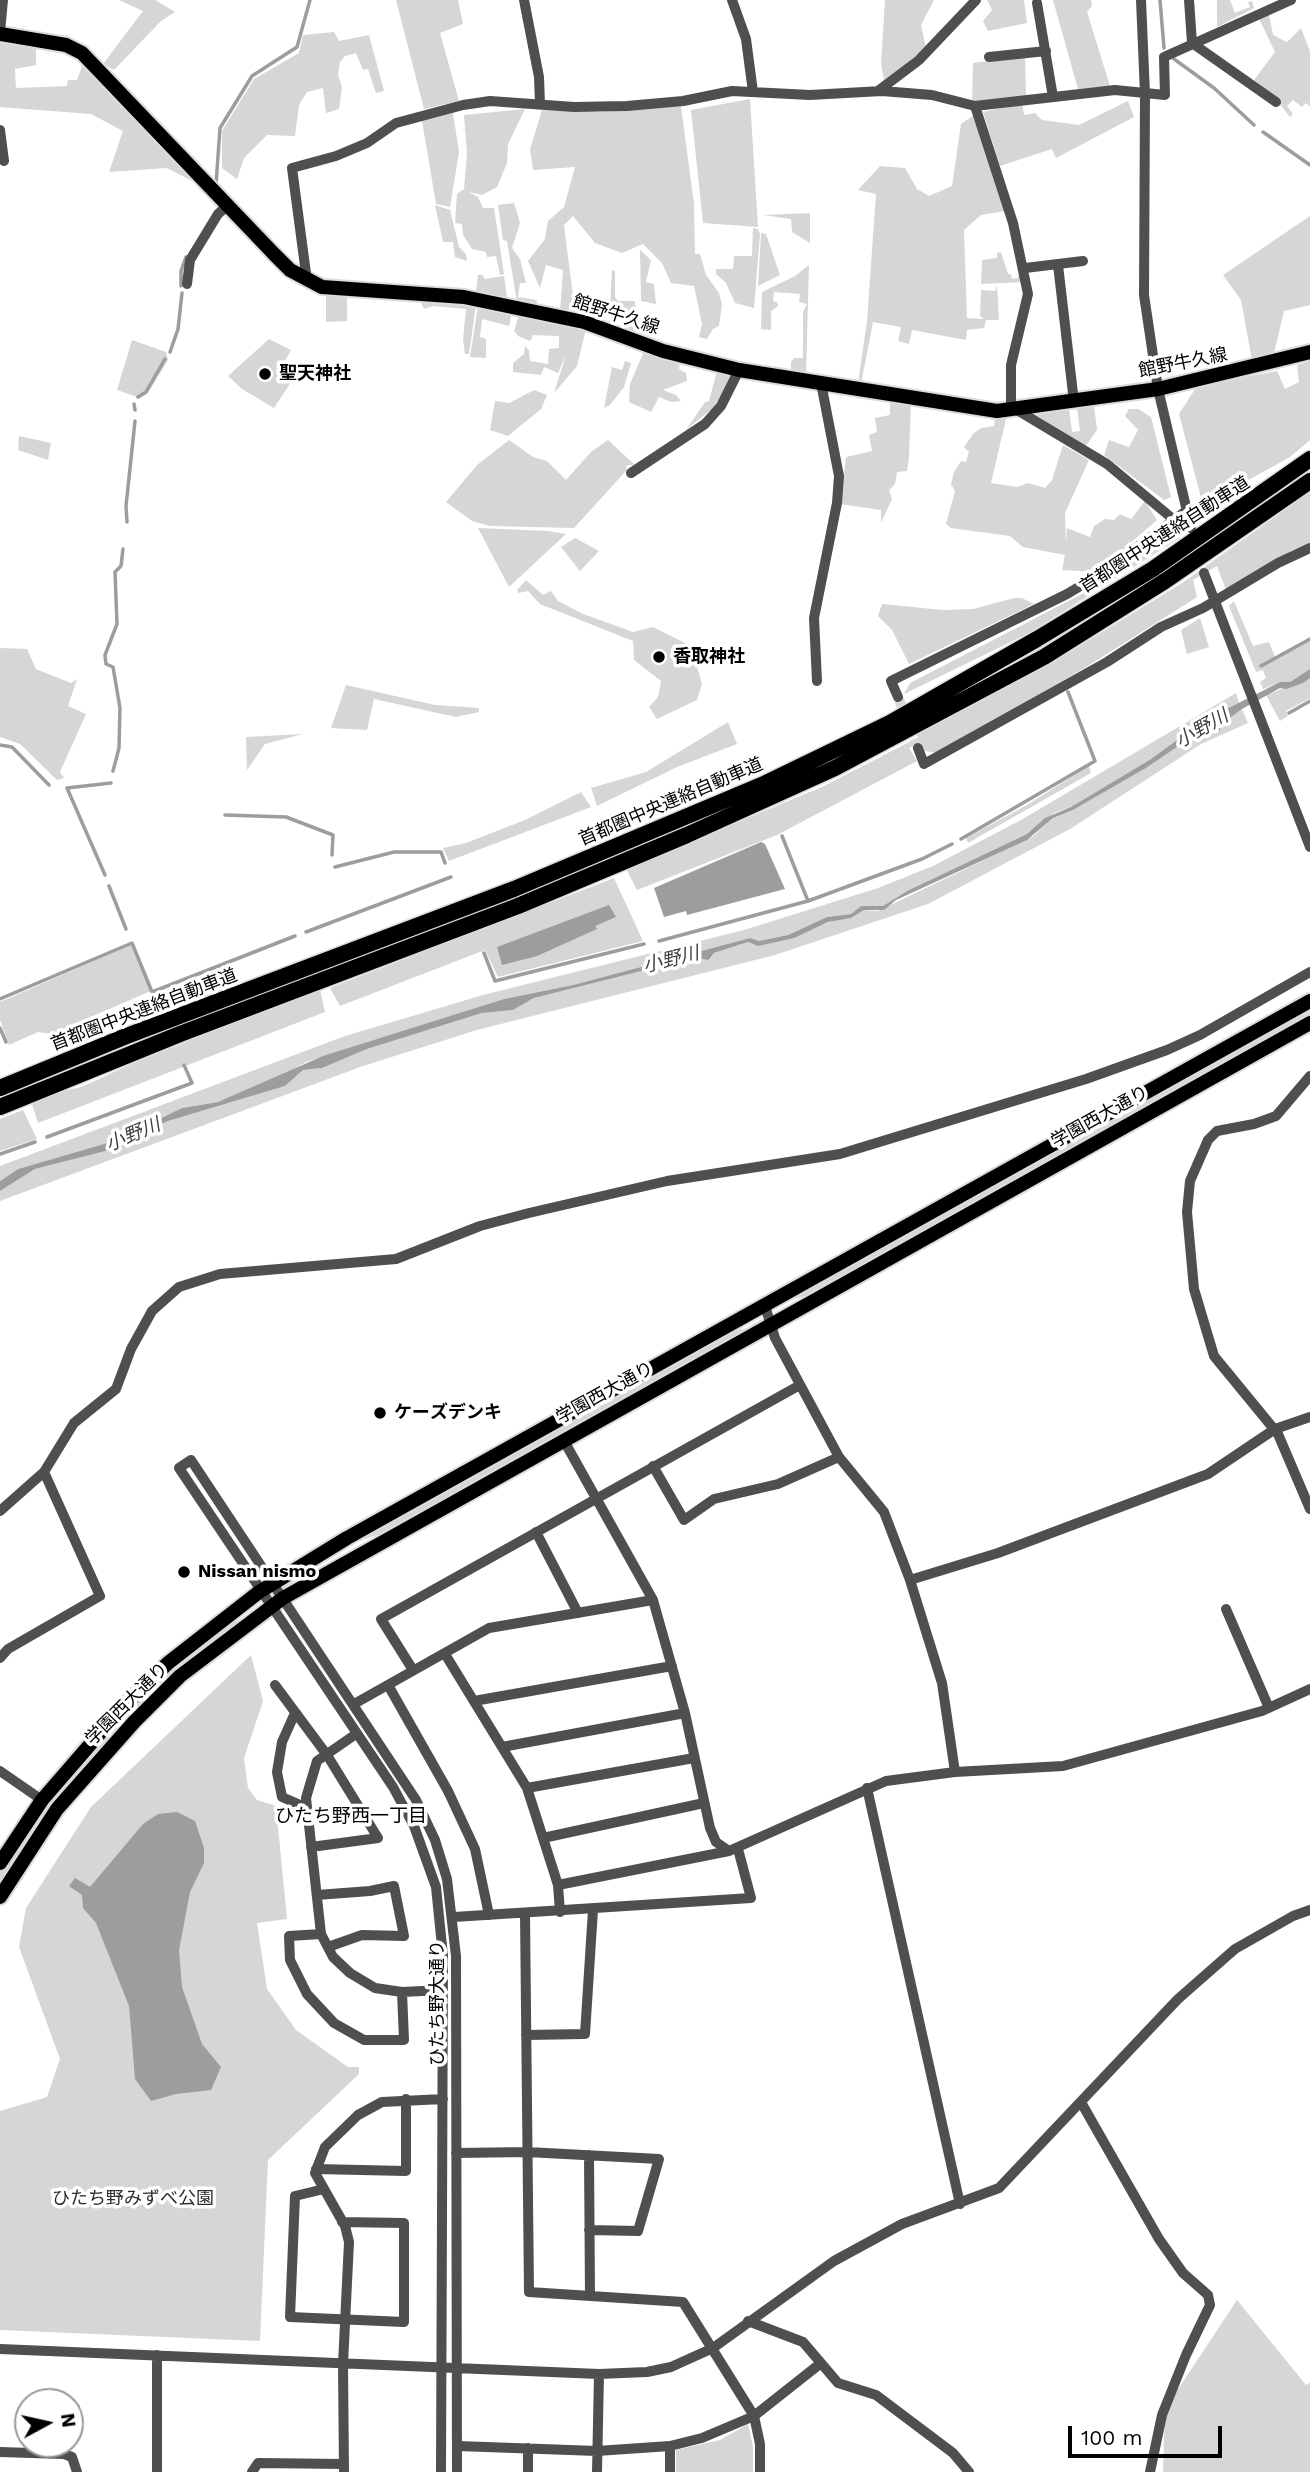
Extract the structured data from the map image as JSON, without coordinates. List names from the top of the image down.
{
  "streets": {
    "highway": ["首都圏中央連絡自動車道"],
    "main road": ["館野牛久線", "学園西大通り"],
    "street": ["ひたち野大通り"]
  },
  "crossings": [
    ["学園西大通り", "ひたち野大通り"]
  ],
  "districts": ["ひたち野西一丁目"],
  "water": ["小野川"],
  "parks": ["ひたち野みずべ公園"],
  "places": [
    "聖天神社",
    "香取神社",
    "ケーズデンキ",
    "Nissan nismo"
  ],
  "scale_bar": "100 m",
  "north": "right"
}
